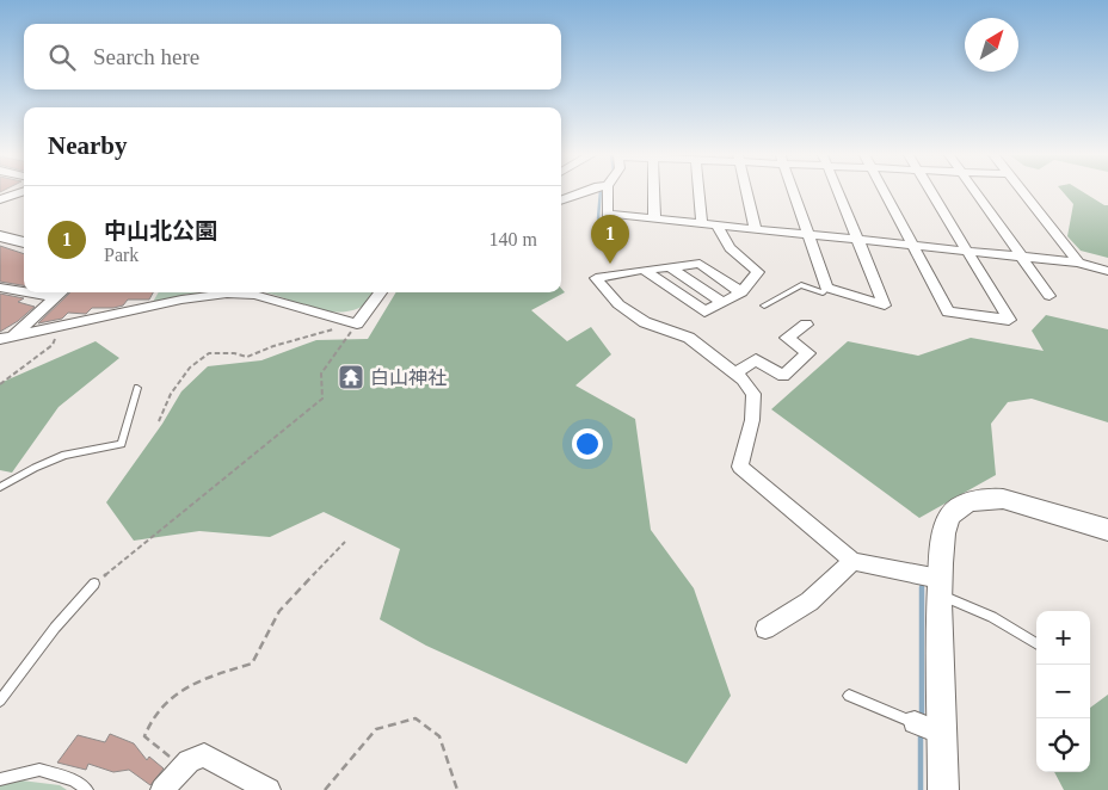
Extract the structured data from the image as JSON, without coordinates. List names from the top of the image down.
{
  "places": {
    "temple": ["白山神社"]
  },
  "north": "top right",
  "page": {
    "search": "Search here",
    "heading": "Nearby",
    "list": [
      {
        "mark": "1",
        "name": "中山北公園",
        "note": "Park",
        "value": "140 m"
      }
    ],
    "pins": "1",
    "map_buttons": ["+", "−"]
  }
}
